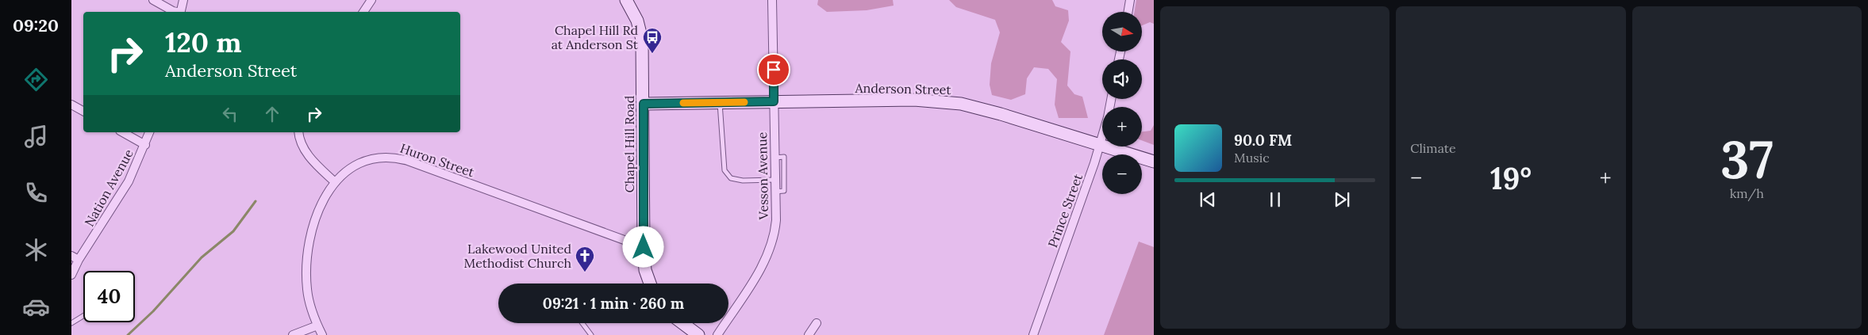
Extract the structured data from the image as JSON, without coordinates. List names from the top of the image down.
{
  "streets": {
    "street": [
      "Anderson Street",
      "Chapel Hill Road",
      "Huron Street",
      "Vesson Avenue",
      "Nation Avenue",
      "Prince Street"
    ]
  },
  "crossings": [
    ["Anderson Street", "Chapel Hill Road"],
    ["Anderson Street", "Vesson Avenue"],
    ["Anderson Street", "Prince Street"],
    ["Chapel Hill Road", "Huron Street"]
  ],
  "places": {
    "bus stop": ["Chapel Hill Rd at Anderson St"],
    "church": ["Lakewood United Methodist Church"]
  },
  "north": "right",
  "page": {
    "tabs": "09:20",
    "tile": [
      "Climate",
      ["37", "km/h"]
    ],
    "map_buttons": ["+", "−"],
    "turn": ["120 m", "Anderson Street"],
    "song": ["90.0 FM", "Music"],
    "heat": ["−", "19°", "+"],
    "limit": "40",
    "trip": "09:21 · 1 min · 260 m"
  }
}
